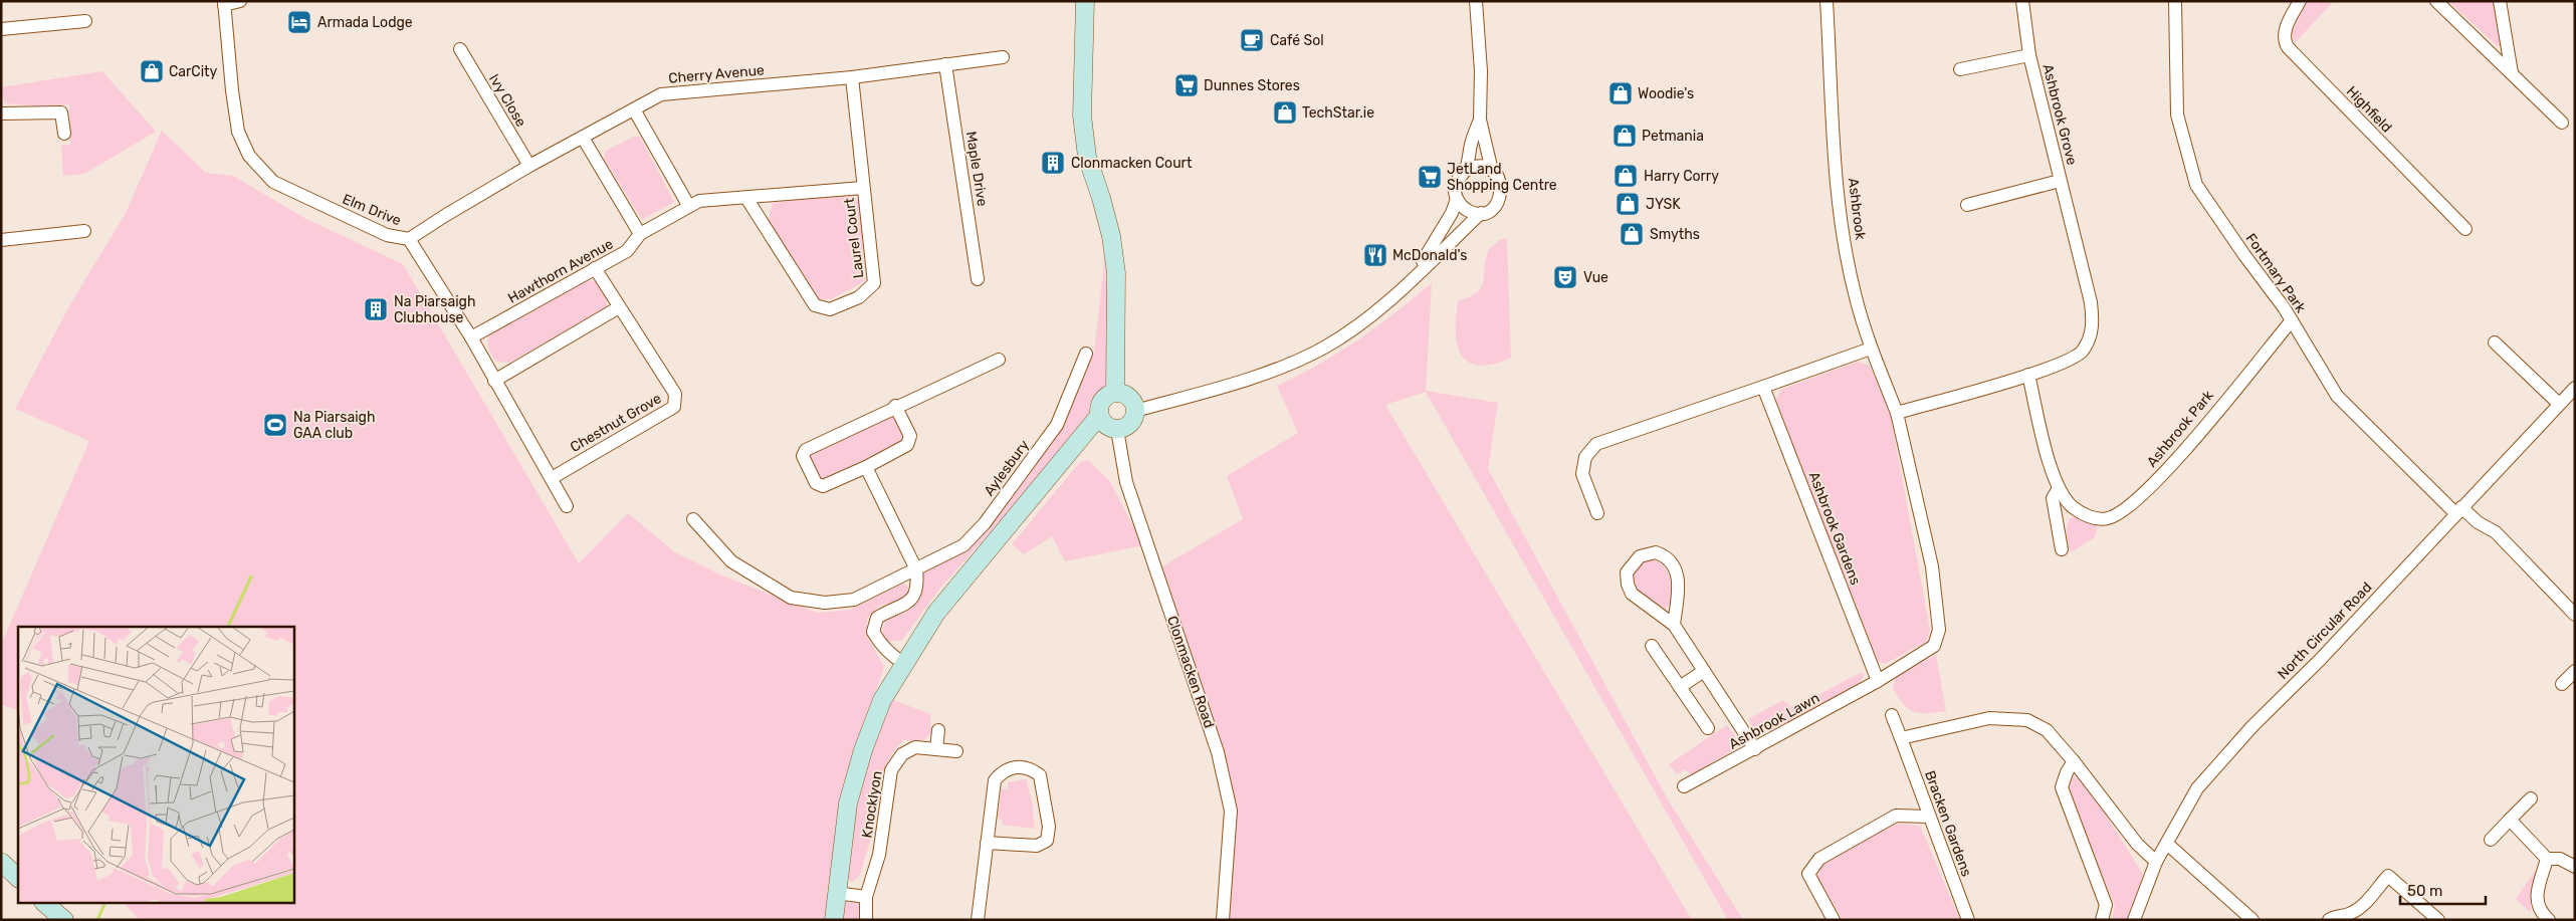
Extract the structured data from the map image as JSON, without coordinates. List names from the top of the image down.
{
  "streets": {
    "street": [
      "Cherry Avenue",
      "Ivy Close",
      "Highfield",
      "Ashbrook Grove",
      "Maple Drive",
      "Ashbrook",
      "Elm Drive",
      "Laurel Court",
      "Hawthorn Avenue",
      "Fortmary Park",
      "Chestnut Grove",
      "Ashbrook Park",
      "Aylesbury",
      "Ashbrook Gardens",
      "North Circular Road",
      "Clonmacken Road",
      "Ashbrook Lawn",
      "Knocklyon",
      "Bracken Gardens"
    ]
  },
  "crossings": [
    ["Cherry Avenue", "Ivy Close"],
    ["Cherry Avenue", "Maple Drive"],
    ["Cherry Avenue", "Elm Drive"],
    ["Cherry Avenue", "Laurel Court"],
    ["Ashbrook Grove", "Ashbrook Park"],
    ["Ashbrook", "Ashbrook Gardens"],
    ["Ashbrook", "Ashbrook Lawn"],
    ["Elm Drive", "Hawthorn Avenue"],
    ["Elm Drive", "Chestnut Grove"],
    ["Laurel Court", "Hawthorn Avenue"],
    ["Hawthorn Avenue", "Chestnut Grove"],
    ["Fortmary Park", "Ashbrook Park"],
    ["Fortmary Park", "North Circular Road"],
    ["Ashbrook Gardens", "Ashbrook Lawn"]
  ],
  "places": {
    "hotel": ["Armada Lodge"],
    "cafe": ["Café Sol"],
    "shop": [
      "CarCity",
      "Woodie's",
      "TechStar.ie",
      "Petmania",
      "Harry Corry",
      "JYSK",
      "Smyths"
    ],
    "supermarket": ["Dunnes Stores", "JetLand Shopping Centre"],
    "building": ["Clonmacken Court", "Na Piarsaigh Clubhouse"],
    "restaurant": ["McDonald's"],
    "theatre": ["Vue"],
    "sports": ["Na Piarsaigh GAA club"]
  },
  "scale_bar": "50 m"
}
